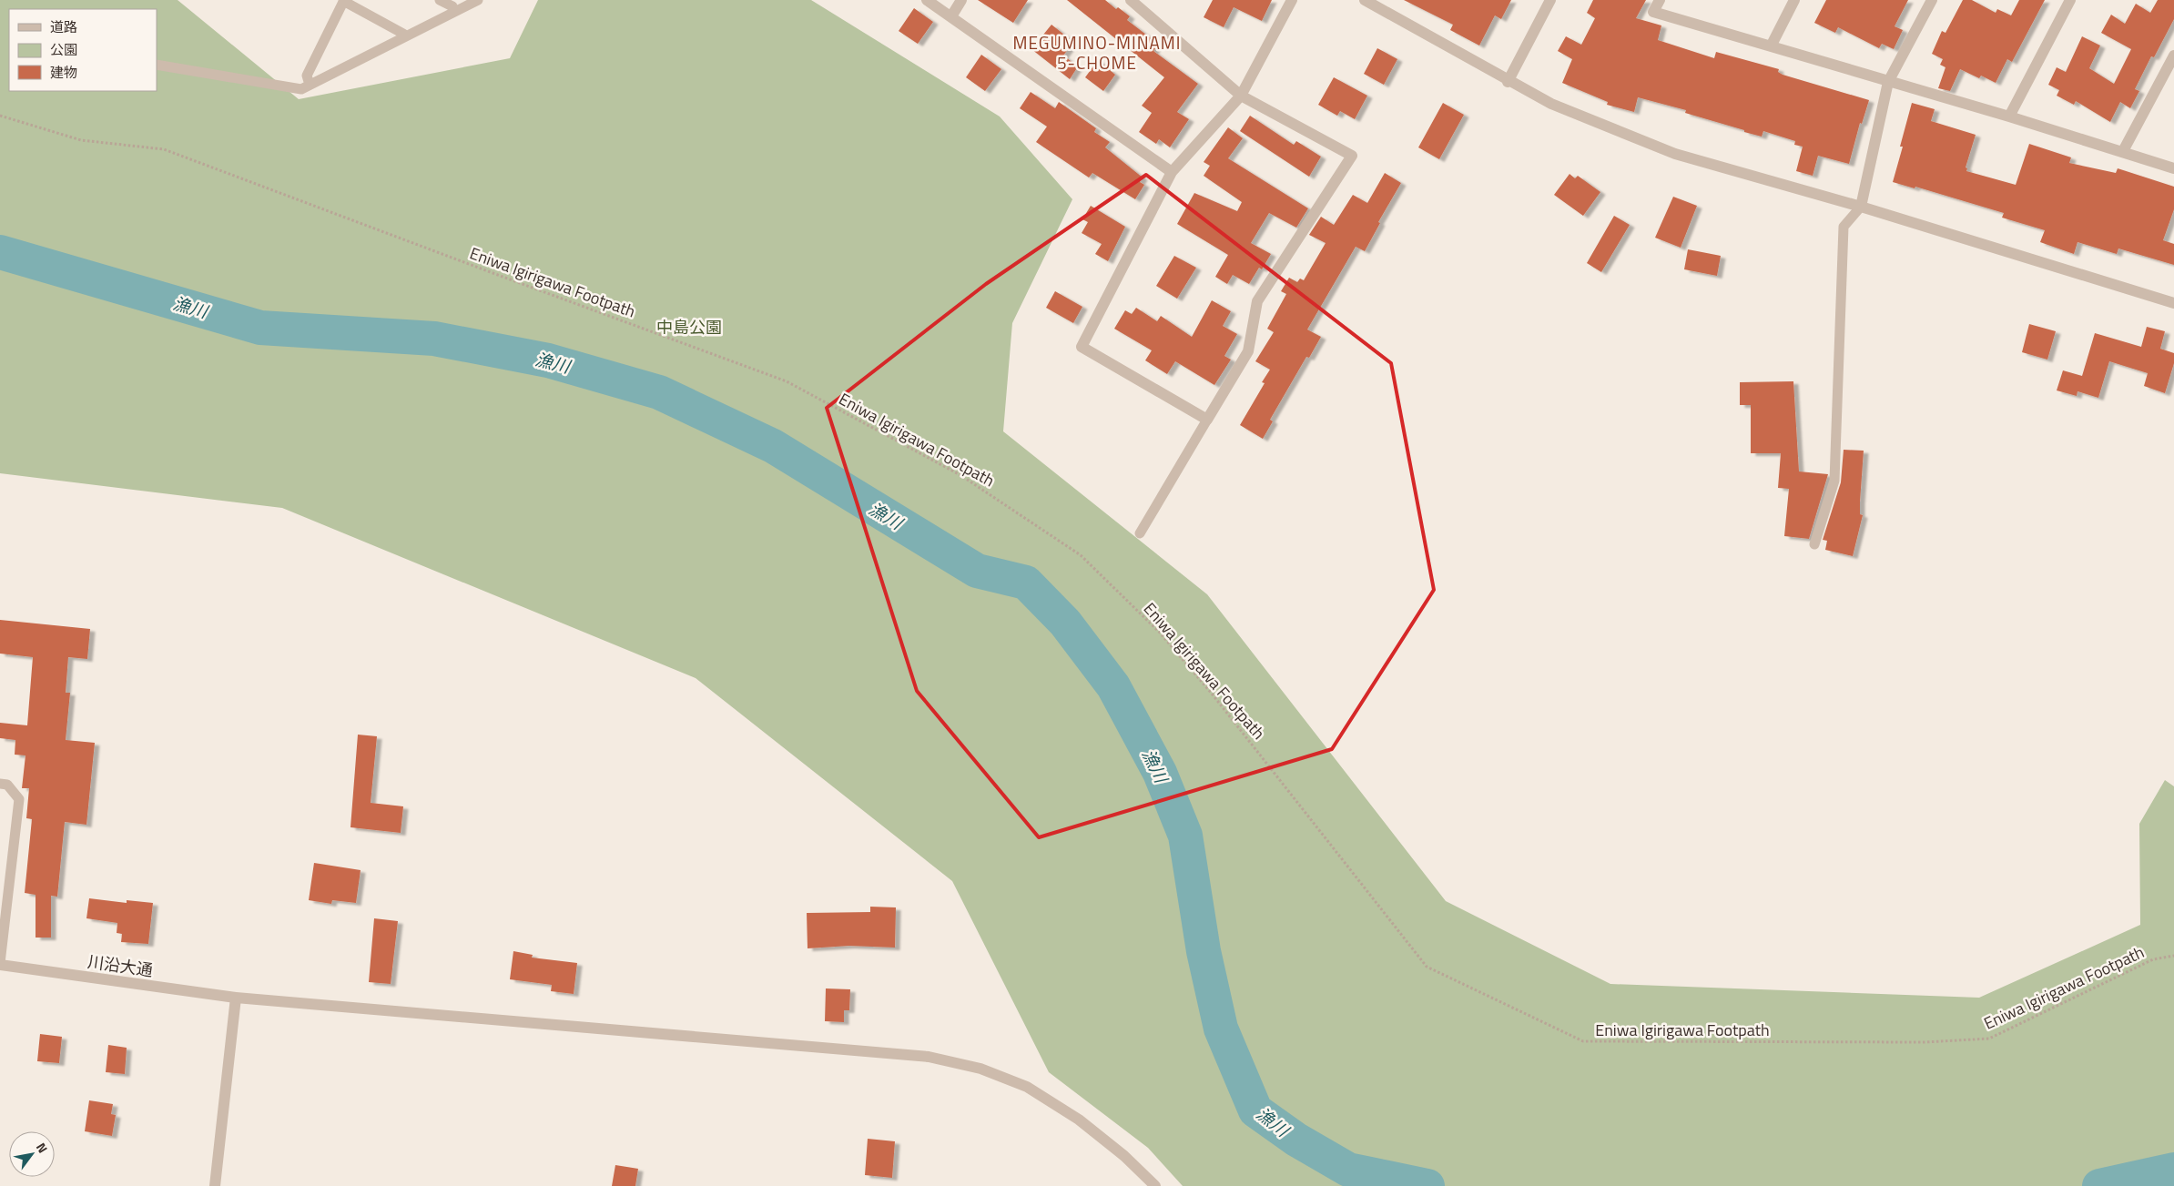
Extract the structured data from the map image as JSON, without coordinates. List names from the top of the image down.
{
  "streets": {
    "street": ["川沿大通"],
    "path": ["Eniwa Igirigawa Footpath"]
  },
  "districts": ["MEGUMINO-MINAMI 5-CHOME"],
  "water": ["漁川"],
  "parks": ["中島公園"],
  "legend": ["道路", "公園", "建物"],
  "north": "top right"
}
